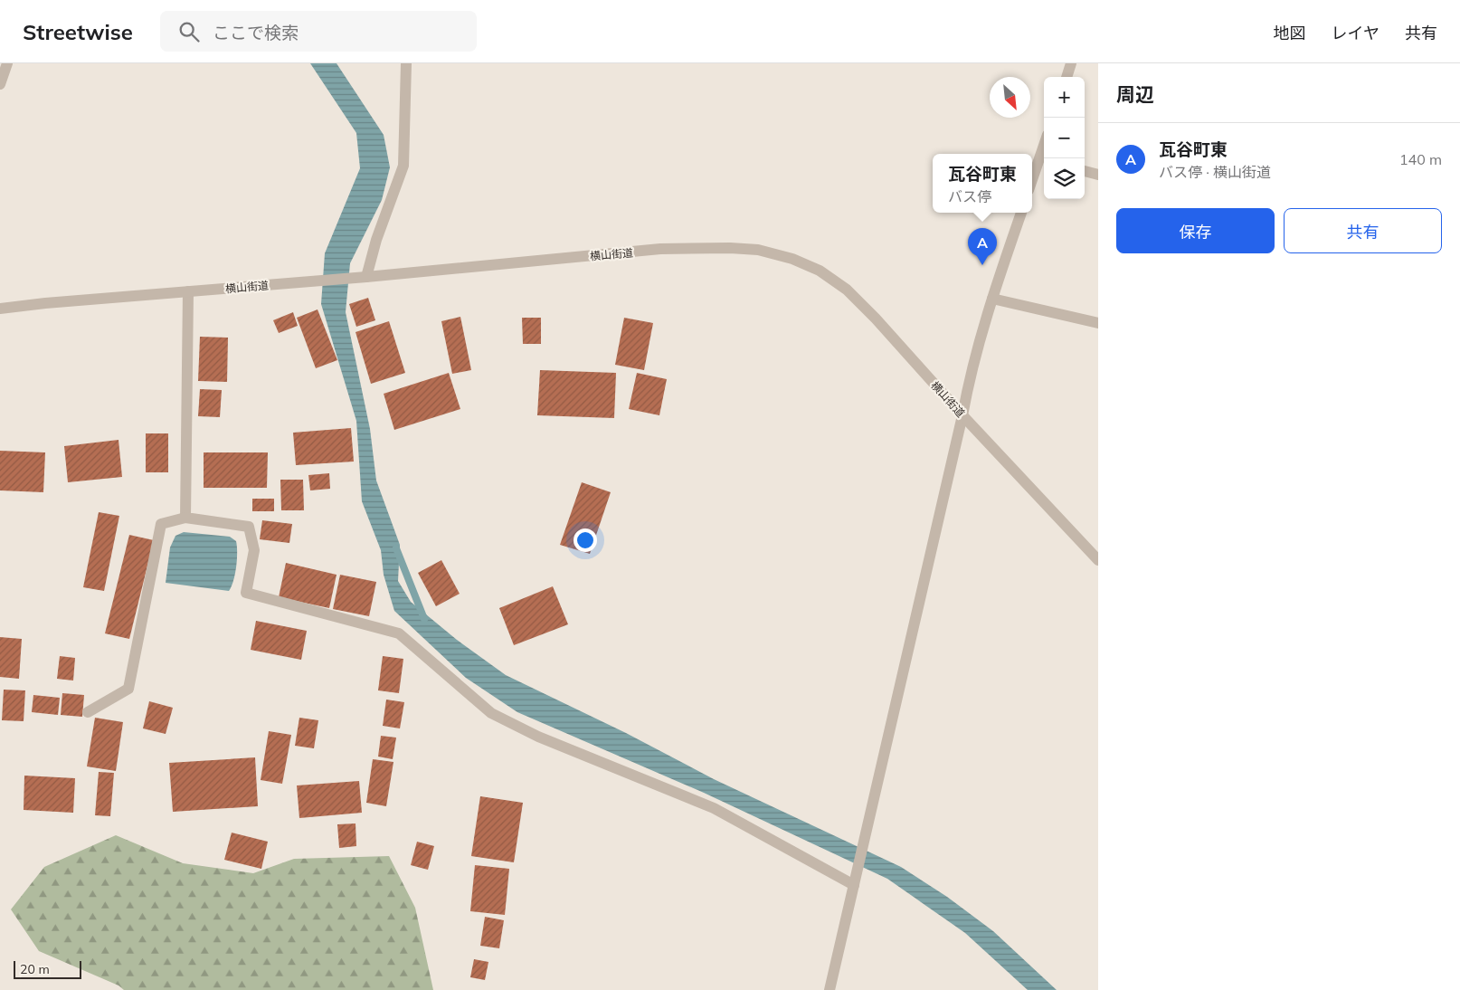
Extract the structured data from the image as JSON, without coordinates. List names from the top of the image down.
{
  "streets": {
    "street": ["横山街道"]
  },
  "scale_bar": "20 m",
  "north": "bottom right",
  "page": {
    "header": "Streetwise",
    "search": "ここで検索",
    "nav": ["地図", "レイヤ", "共有"],
    "heading": "周辺",
    "map_buttons": ["+", "−"],
    "list": [
      {
        "mark": "A",
        "name": "瓦谷町東",
        "note": "バス停 · 横山街道",
        "value": "140 m"
      }
    ],
    "popup": ["瓦谷町東", "バス停"],
    "buttons": ["保存", "共有"],
    "pins": "A",
    "scale": "20 m"
  }
}
